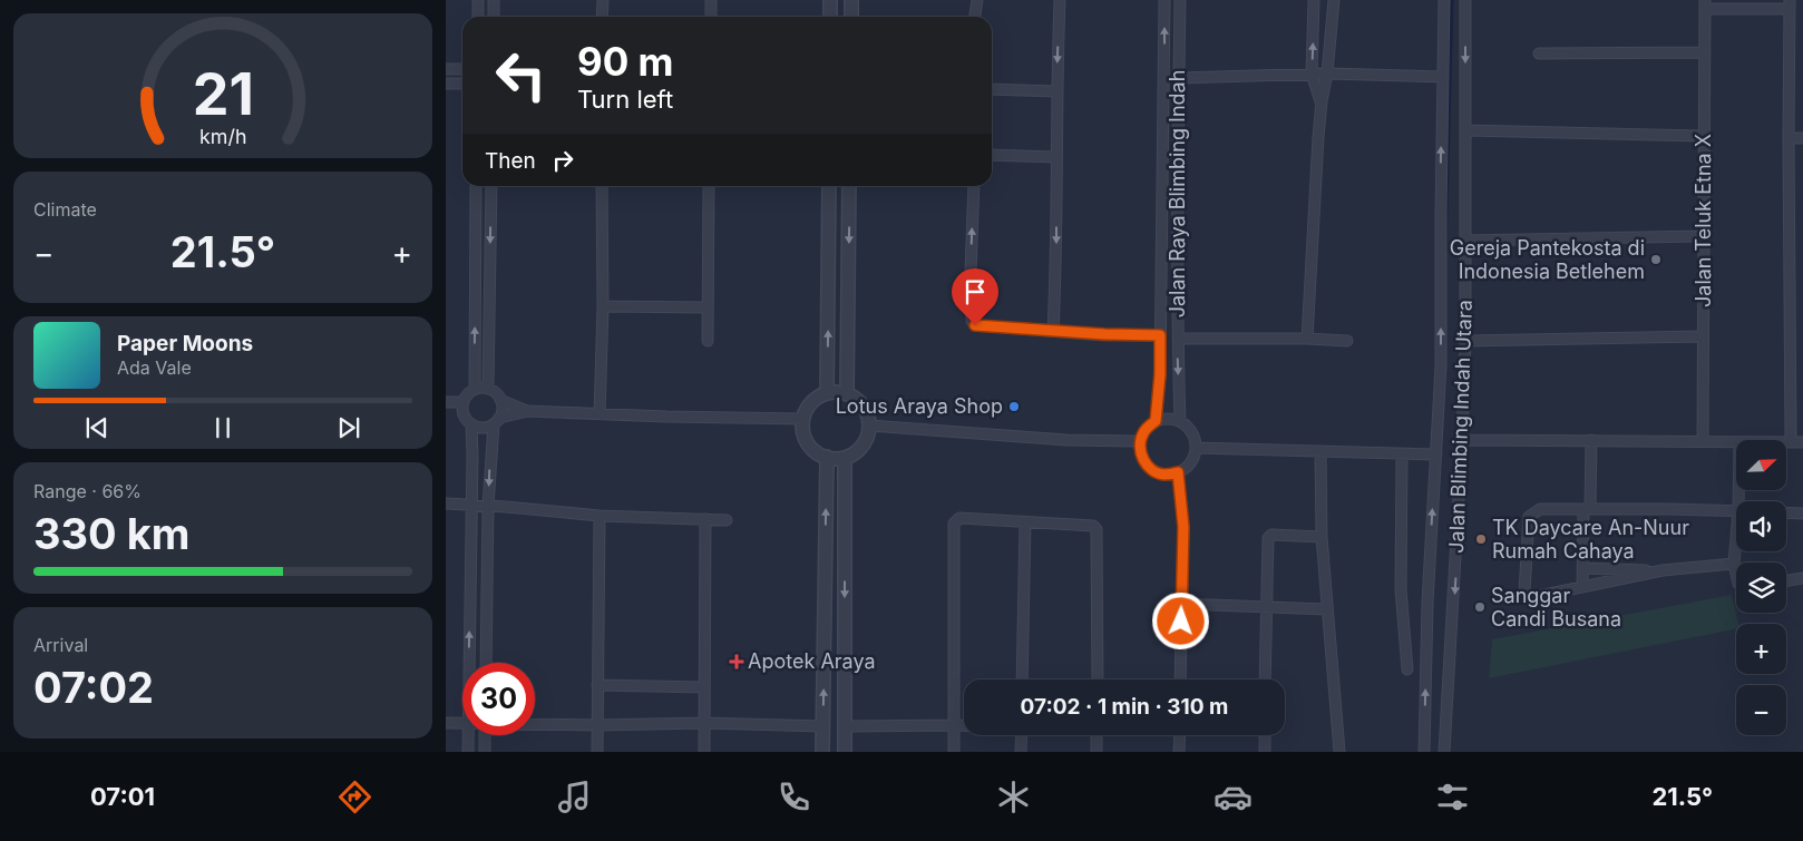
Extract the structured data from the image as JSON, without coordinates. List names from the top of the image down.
{
  "streets": {
    "street": ["Jalan Raya Blimbing Indah", "Jalan Teluk Etna X", "Jalan Blimbing Indah Utara"]
  },
  "places": {
    "other": [
      "Gereja Pantekosta di Indonesia Betlehem",
      "Lotus Araya Shop",
      "TK Daycare An-Nuur Rumah Cahaya",
      "Sanggar Candi Busana"
    ],
    "health": ["Apotek Araya"]
  },
  "north": "top right",
  "page": {
    "turn": ["90 m", "Turn left"],
    "then": "Then",
    "tile": [
      "Climate",
      ["Range · 66%", "330 km"],
      ["Arrival", "07:02"]
    ],
    "heat": ["−", "21.5°", "+"],
    "song": ["Paper Moons", "Ada Vale"],
    "map_buttons": ["+", "−"],
    "limit": "30",
    "trip": "07:02 · 1 min · 310 m",
    "tabs": ["07:01", "21.5°"],
    "gauge": ["21", "km/h"]
  }
}
